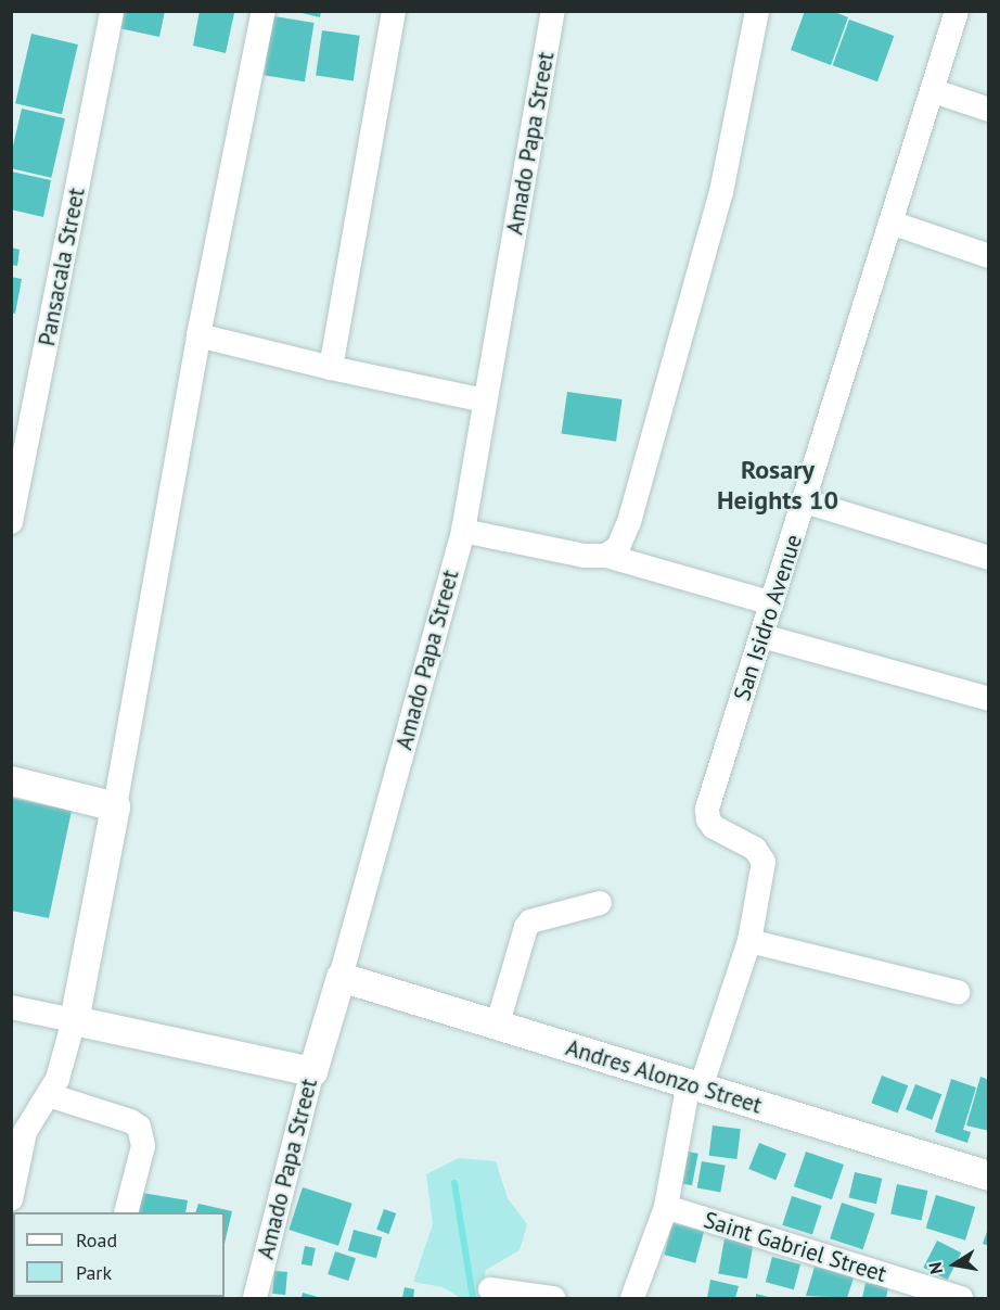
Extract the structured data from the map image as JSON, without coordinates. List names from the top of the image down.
{
  "streets": {
    "main road": ["Amado Papa Street", "Andres Alonzo Street"],
    "street": ["Pansacala Street", "San Isidro Avenue", "Saint Gabriel Street"]
  },
  "crossings": [
    ["Amado Papa Street", "Andres Alonzo Street"],
    ["San Isidro Avenue", "Andres Alonzo Street"],
    ["San Isidro Avenue", "Saint Gabriel Street"]
  ],
  "districts": ["Rosary Heights 10"],
  "legend": ["Road", "Park"],
  "north": "left"
}
